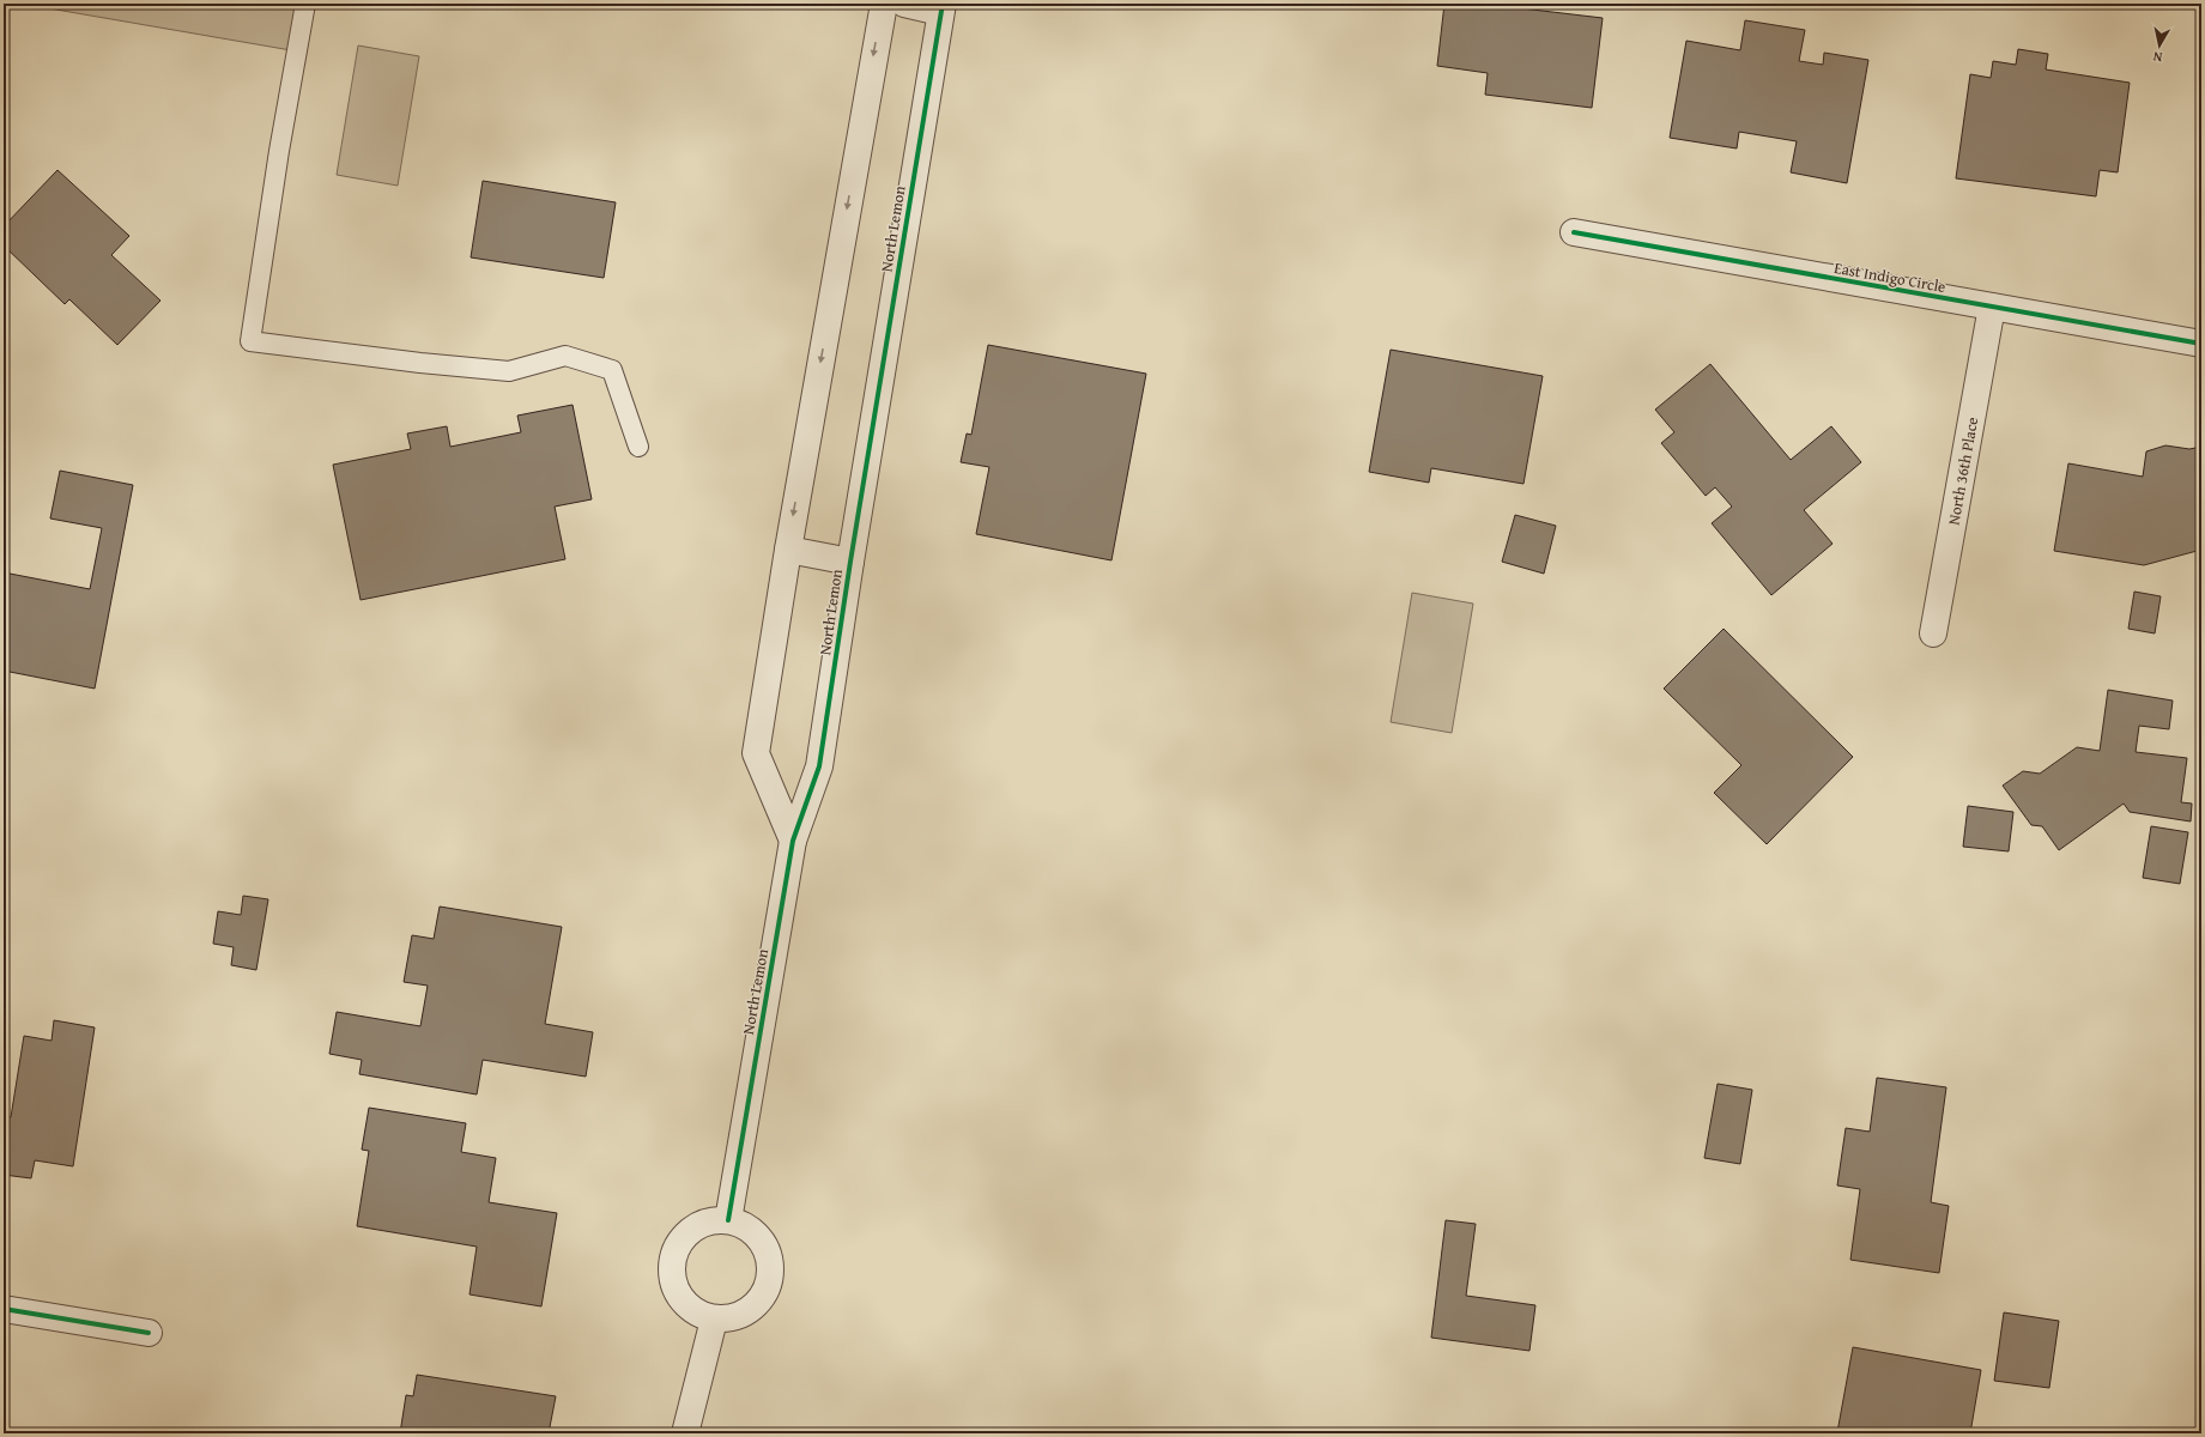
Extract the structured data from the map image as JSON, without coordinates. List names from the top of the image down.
{
  "streets": {
    "street": ["North Lemon", "East Indigo Circle", "North 36th Place"]
  },
  "crossings": [
    ["East Indigo Circle", "North 36th Place"]
  ],
  "north": "bottom"
}
